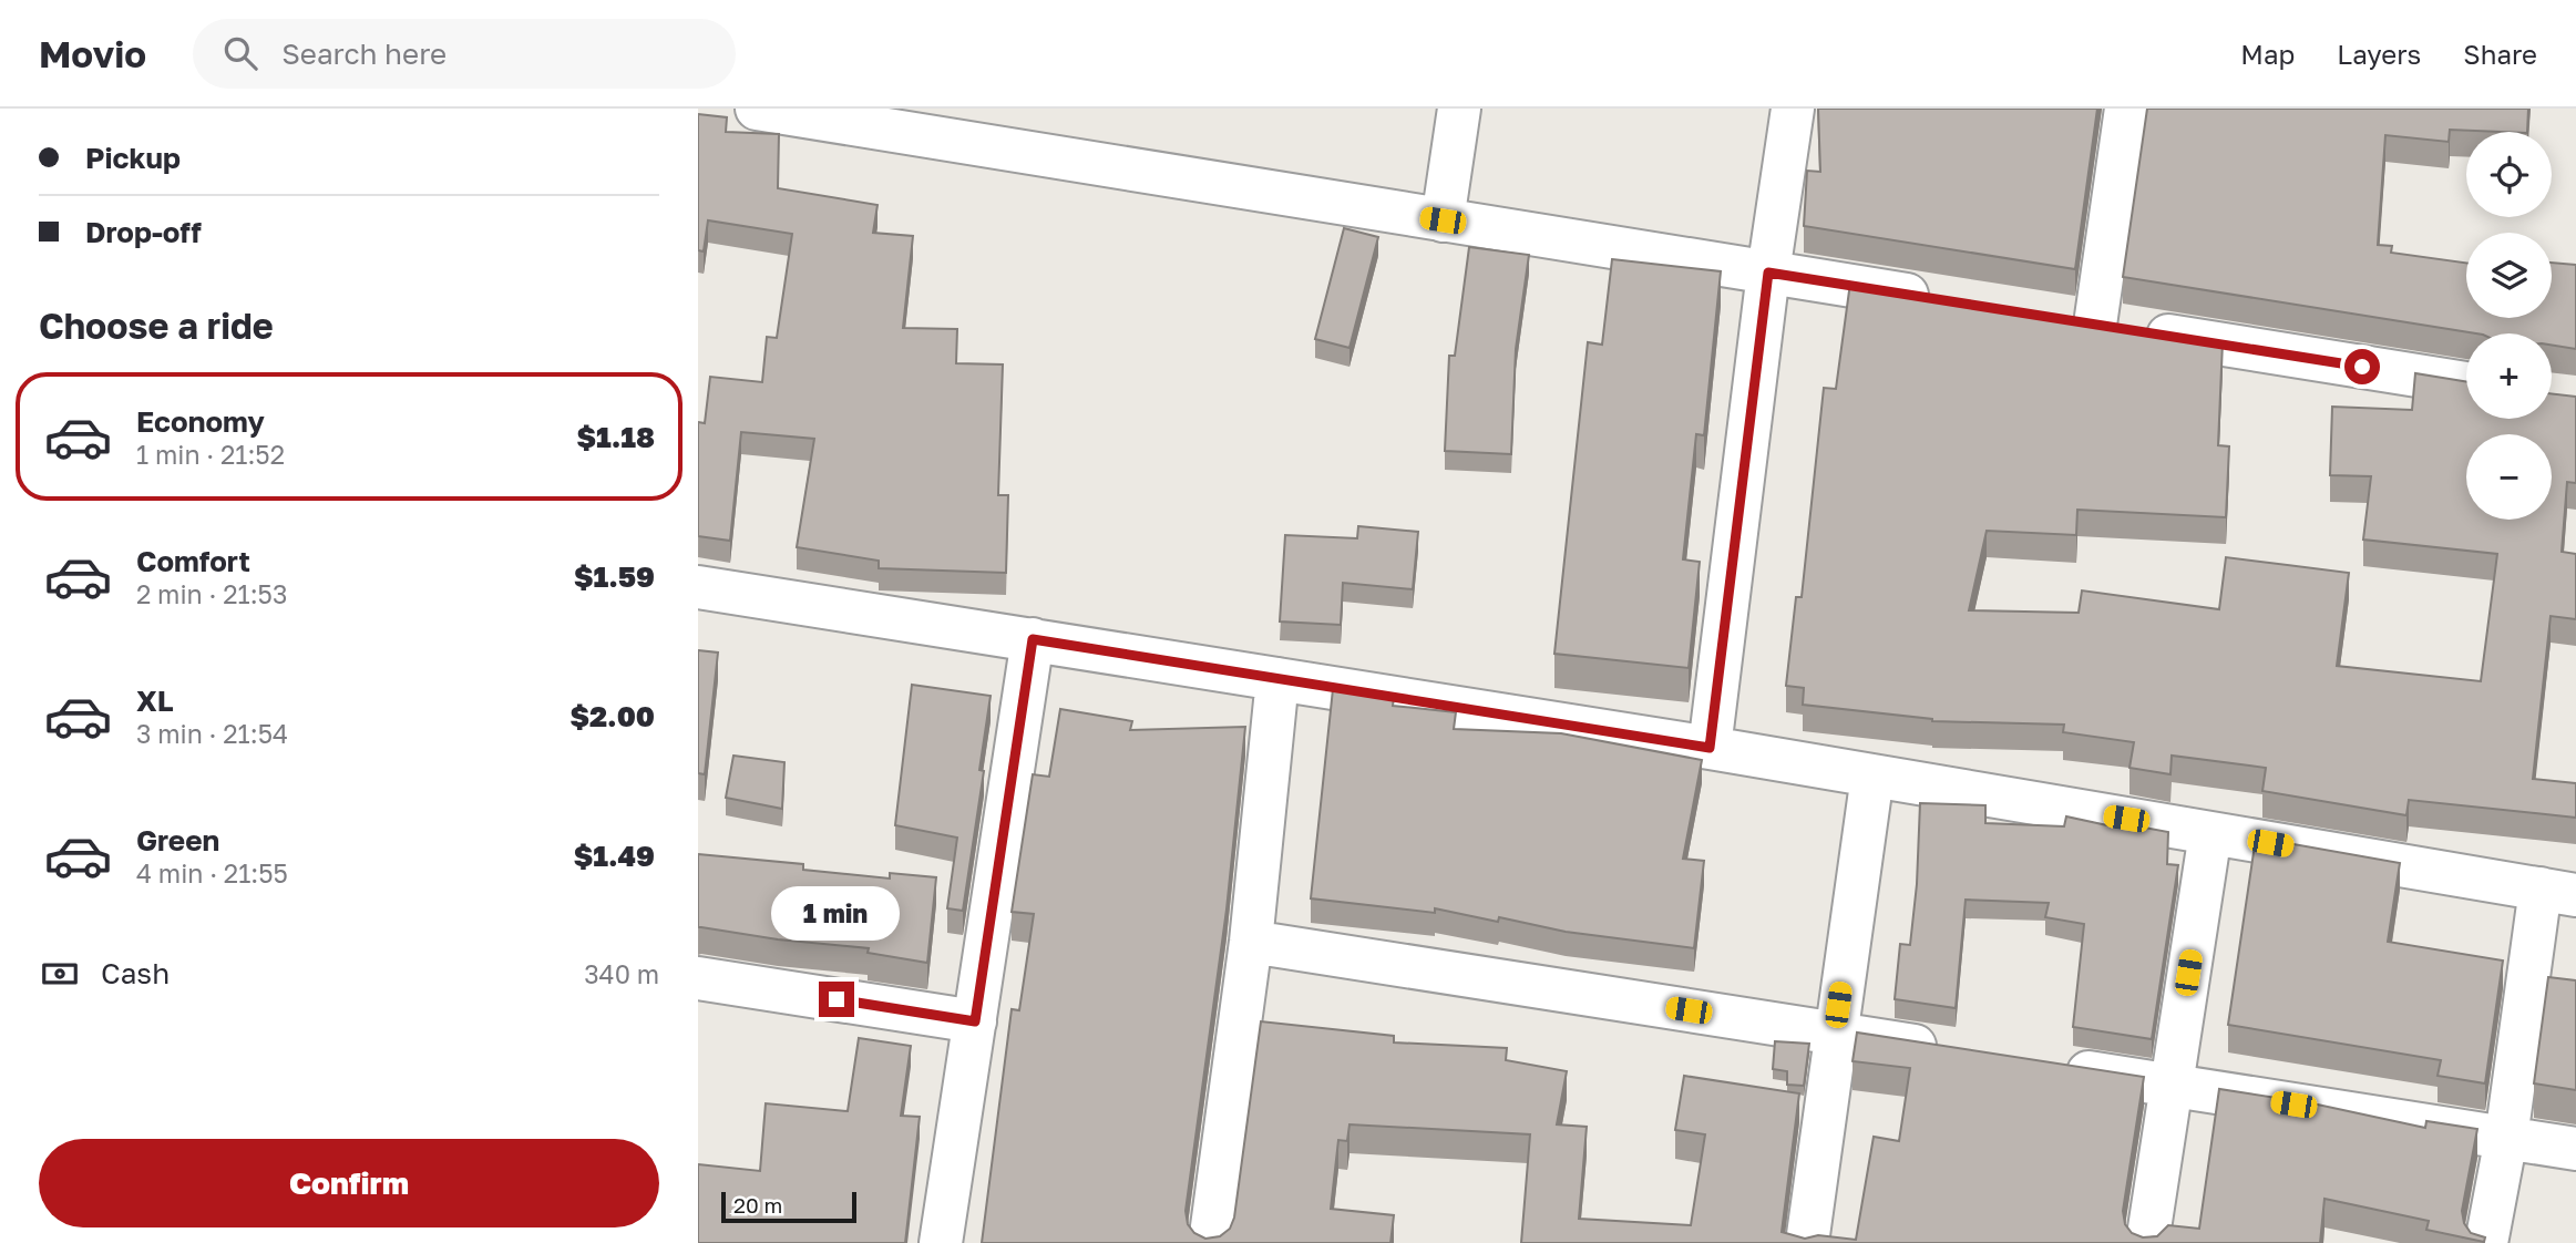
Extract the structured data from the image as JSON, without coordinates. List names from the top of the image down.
{
  "scale_bar": "20 m",
  "page": {
    "header": "Movio",
    "search": "Search here",
    "nav": ["Map", "Layers", "Share"],
    "banner": ["Pickup", "Drop-off"],
    "map_buttons": ["+", "−"],
    "heading": "Choose a ride",
    "list": [
      {
        "name": "Economy",
        "note": "1 min · 21:52",
        "value": "$1.18"
      },
      {
        "name": "Comfort",
        "note": "2 min · 21:53",
        "value": "$1.59"
      },
      {
        "name": "XL",
        "note": "3 min · 21:54",
        "value": "$2.00"
      },
      {
        "name": "Green",
        "note": "4 min · 21:55",
        "value": "$1.49"
      }
    ],
    "bubble": "1 min",
    "pay": ["Cash", "340 m"],
    "buttons": "Confirm",
    "scale": "20 m"
  }
}
